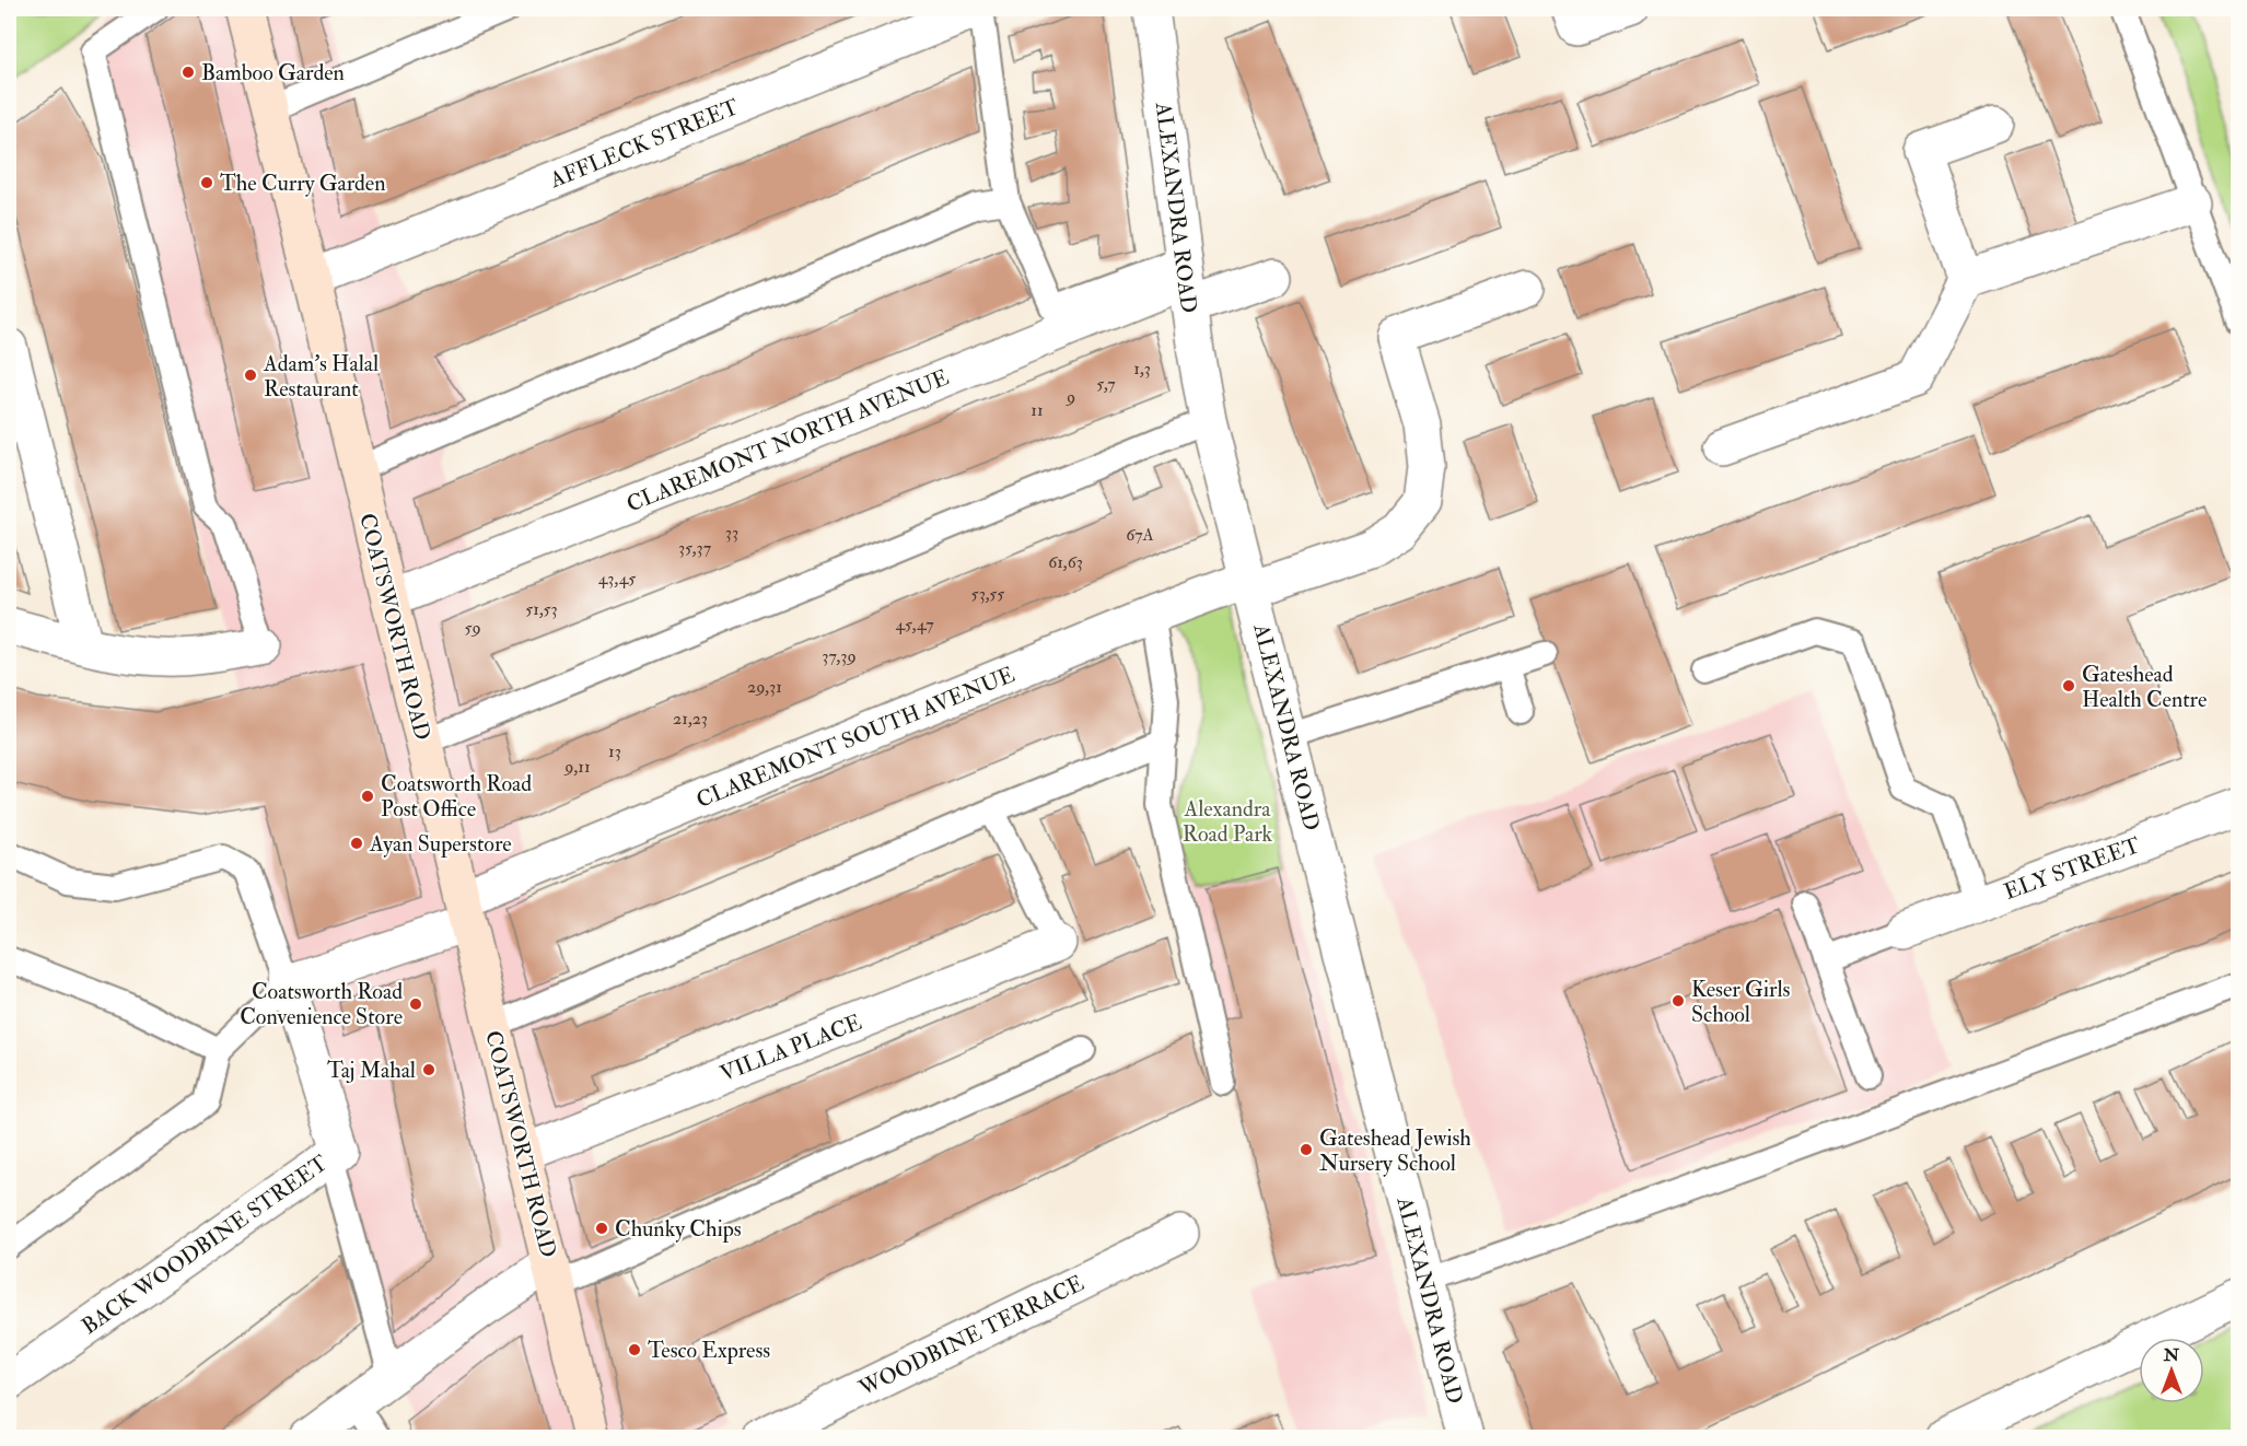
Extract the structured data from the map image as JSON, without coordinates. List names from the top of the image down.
{
  "streets": {
    "street": [
      "AFFLECK STREET",
      "ALEXANDRA ROAD",
      "CLAREMONT NORTH AVENUE",
      "COATSWORTH ROAD",
      "CLAREMONT SOUTH AVENUE",
      "ELY STREET",
      "VILLA PLACE",
      "BACK WOODBINE STREET",
      "WOODBINE TERRACE"
    ]
  },
  "crossings": [
    ["AFFLECK STREET", "COATSWORTH ROAD"],
    ["ALEXANDRA ROAD", "CLAREMONT NORTH AVENUE"],
    ["ALEXANDRA ROAD", "CLAREMONT SOUTH AVENUE"],
    ["CLAREMONT NORTH AVENUE", "COATSWORTH ROAD"],
    ["COATSWORTH ROAD", "CLAREMONT SOUTH AVENUE"],
    ["COATSWORTH ROAD", "VILLA PLACE"],
    ["CLAREMONT SOUTH AVENUE", "BACK WOODBINE STREET"]
  ],
  "parks": ["Alexandra Road Park"],
  "places": [
    "Bamboo Garden",
    "The Curry Garden",
    "Adam's Halal Restaurant",
    "Gateshead Health Centre",
    "Coatsworth Road Post Office",
    "Ayan Superstore",
    "Keser Girls School",
    "Coatsworth Road Convenience Store",
    "Taj Mahal",
    "Gateshead Jewish Nursery School",
    "Chunky Chips",
    "Tesco Express"
  ],
  "house_numbers": [
    "1,3",
    "5,7",
    "9",
    "11",
    "33",
    "67A",
    "35,37",
    "61,63",
    "43,45",
    "53,55",
    "51,53",
    "45,47",
    "59",
    "37,39",
    "29,31",
    "21,23",
    "13",
    "9,11"
  ],
  "north": "top"
}
